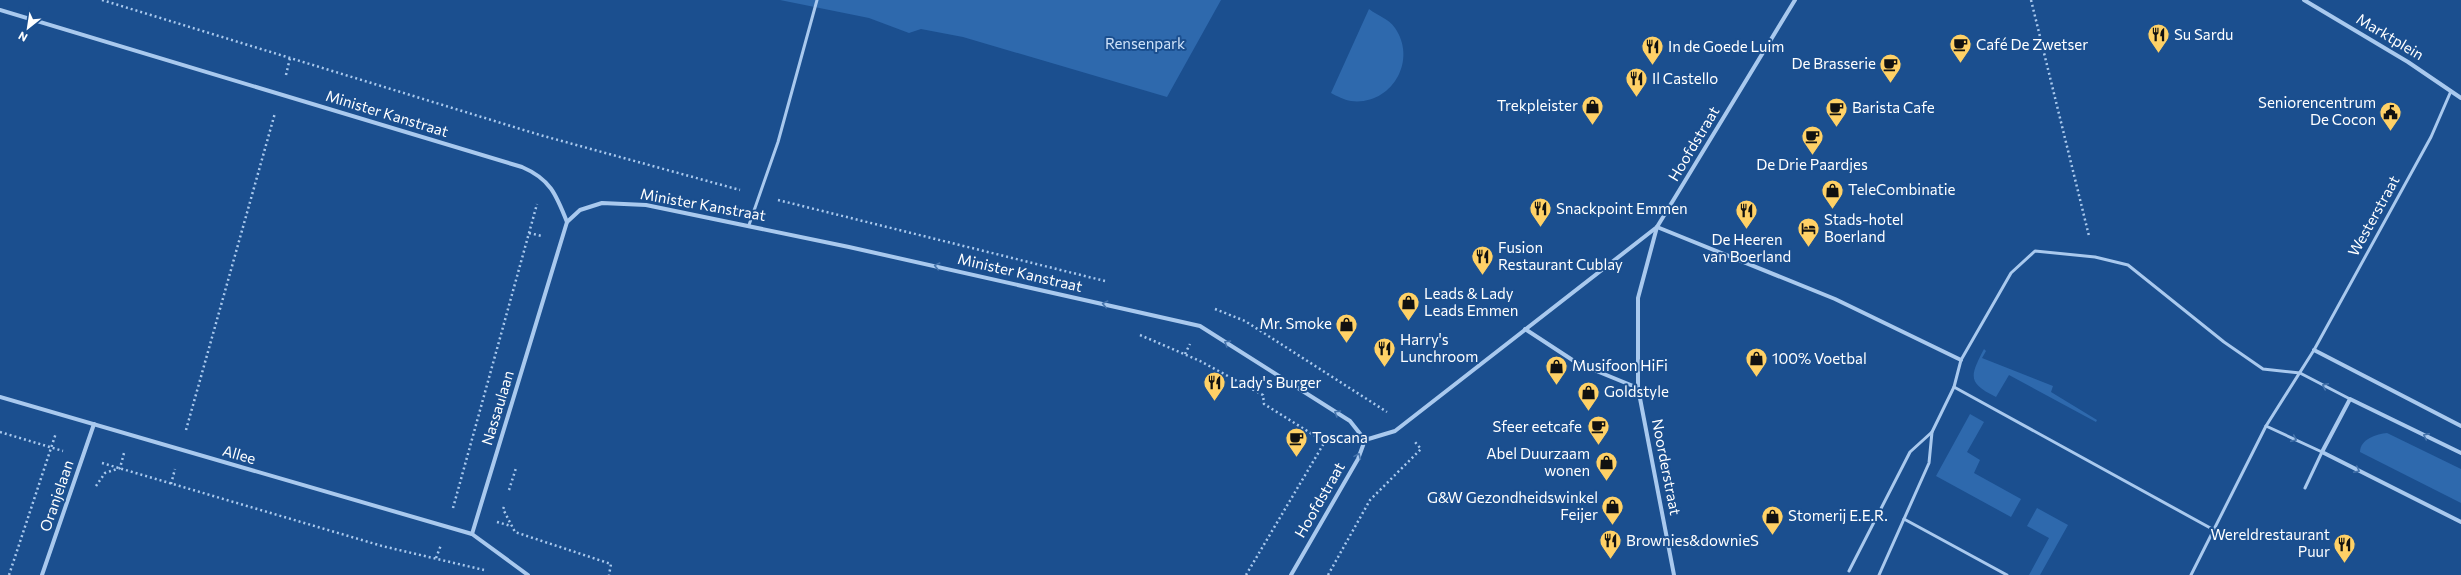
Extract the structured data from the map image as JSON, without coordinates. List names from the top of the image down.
{
  "streets": {
    "street": [
      "Marktplein",
      "Minister Kanstraat",
      "Hoofdstraat",
      "Nassaulaan",
      "Allee",
      "Noorderstraat",
      "Oranjelaan"
    ],
    "lane": ["Westerstraat"]
  },
  "crossings": [
    ["Marktplein", "Westerstraat"],
    ["Minister Kanstraat", "Hoofdstraat"],
    ["Minister Kanstraat", "Nassaulaan"],
    ["Hoofdstraat", "Noorderstraat"],
    ["Nassaulaan", "Allee"],
    ["Allee", "Oranjelaan"]
  ],
  "one_way": ["Minister Kanstraat"],
  "parks": ["Rensenpark"],
  "places": {
    "restaurant": [
      "Su Sardu",
      "In de Goede Luim",
      "Il Castello",
      "Snackpoint Emmen",
      "De Heeren van Boerland",
      "Fusion Restaurant Cublay",
      "Harry's Lunchroom",
      "Lady's Burger",
      "Brownies&downieS",
      "Wereldrestaurant Puur"
    ],
    "cafe": [
      "Café De Zwetser",
      "De Brasserie",
      "Barista Cafe",
      "De Drie Paardjes",
      "Sfeer eetcafe",
      "Toscana"
    ],
    "shop": [
      "Trekpleister",
      "TeleCombinatie",
      "Leads & Lady Leads Emmen",
      "Mr. Smoke",
      "100% Voetbal",
      "Musifoon HiFi",
      "Goldstyle",
      "Abel Duurzaam wonen",
      "G&W Gezondheidswinkel Feijer",
      "Stomerij E.E.R."
    ],
    "public building": ["Seniorencentrum De Cocon"],
    "hotel": ["Stads-hotel Boerland"]
  },
  "north": "bottom left"
}
